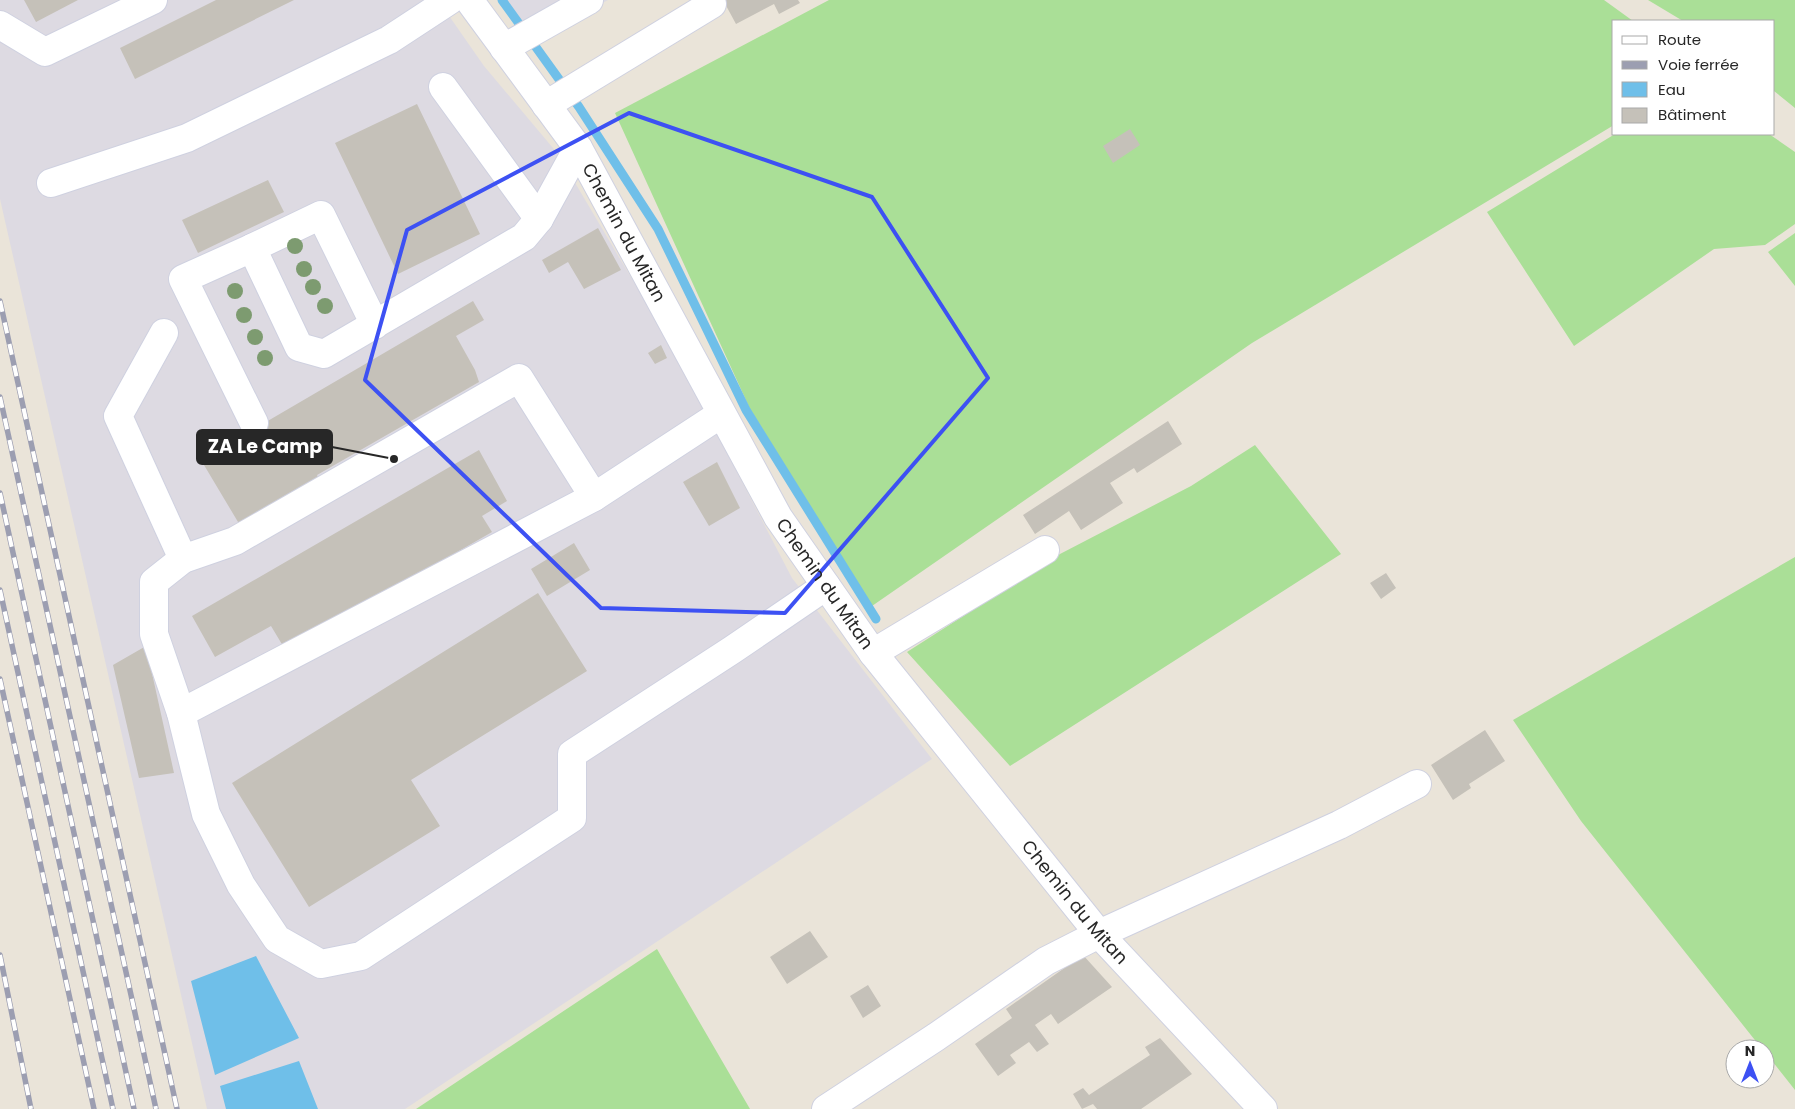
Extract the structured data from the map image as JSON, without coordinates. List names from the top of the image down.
{
  "streets": {
    "street": ["Chemin du Mitan"]
  },
  "places": ["ZA Le Camp"],
  "legend": [
    "Route",
    "Voie ferrée",
    "Eau",
    "Bâtiment"
  ],
  "north": "top"
}
